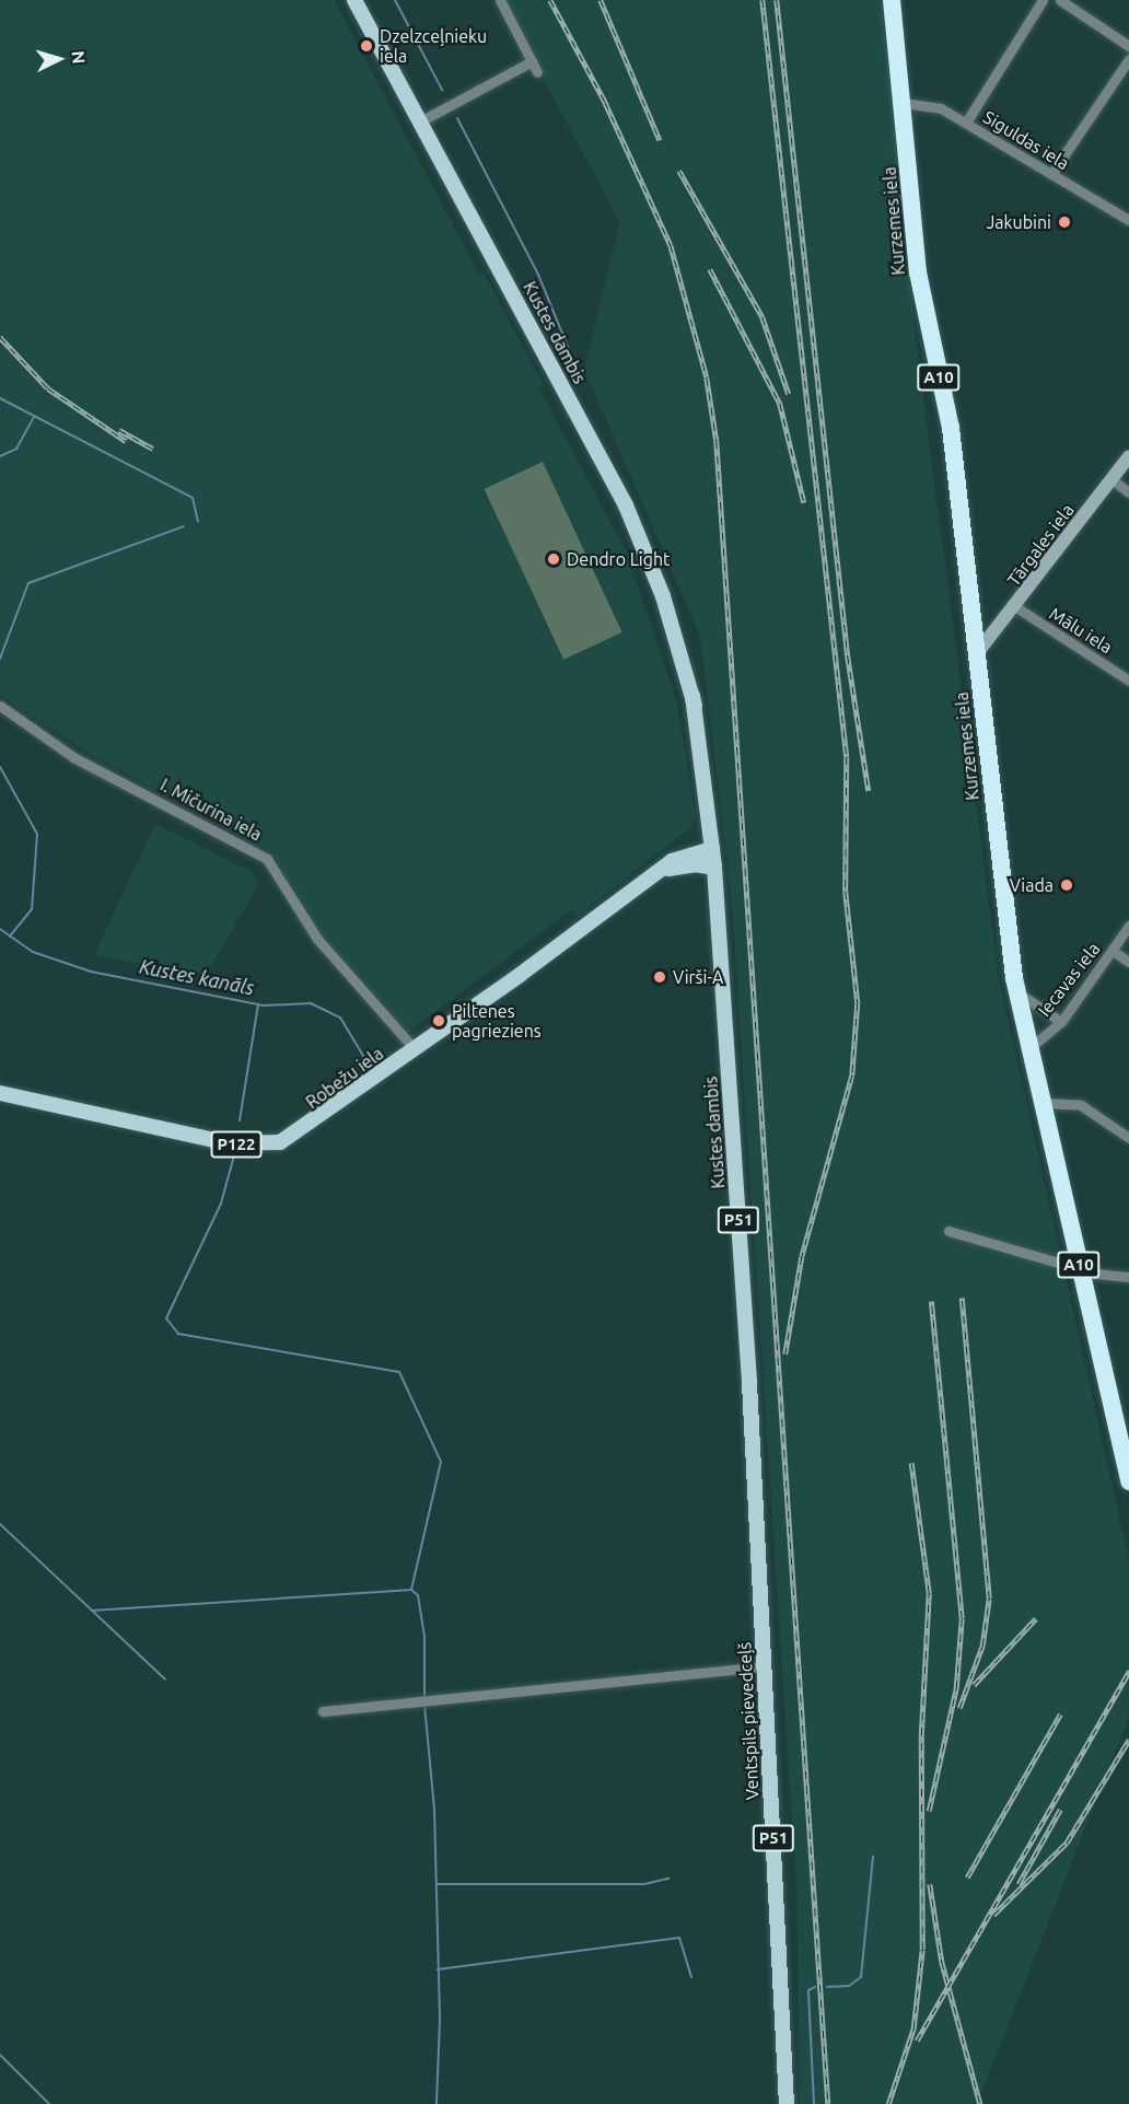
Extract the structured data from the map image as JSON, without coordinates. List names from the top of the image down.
{
  "streets": {
    "highway": ["Kurzemes iela", "A10"],
    "main road": [
      "Kustes dambis",
      "Robežu iela",
      "P122",
      "P51",
      "Ventspils pievedceļš"
    ],
    "street": [
      "Siguldas iela",
      "Tārgales iela",
      "Mālu iela",
      "I. Mičurina iela",
      "Iecavas iela"
    ]
  },
  "crossings": [
    ["Siguldas iela", "Kurzemes iela"],
    ["Kurzemes iela", "Tārgales iela"],
    ["Kurzemes iela", "Iecavas iela"],
    ["Kustes dambis", "Robežu iela"],
    ["Kustes dambis", "Ventspils pievedceļš"],
    ["Tārgales iela", "Mālu iela"],
    ["I. Mičurina iela", "Robežu iela"]
  ],
  "water": ["Kustes kanāls"],
  "places": [
    "Dzelzceļnieku iela",
    "Jakubini",
    "Dendro Light",
    "Viada",
    "Virši-A",
    "Piltenes pagrieziens"
  ],
  "north": "right"
}
